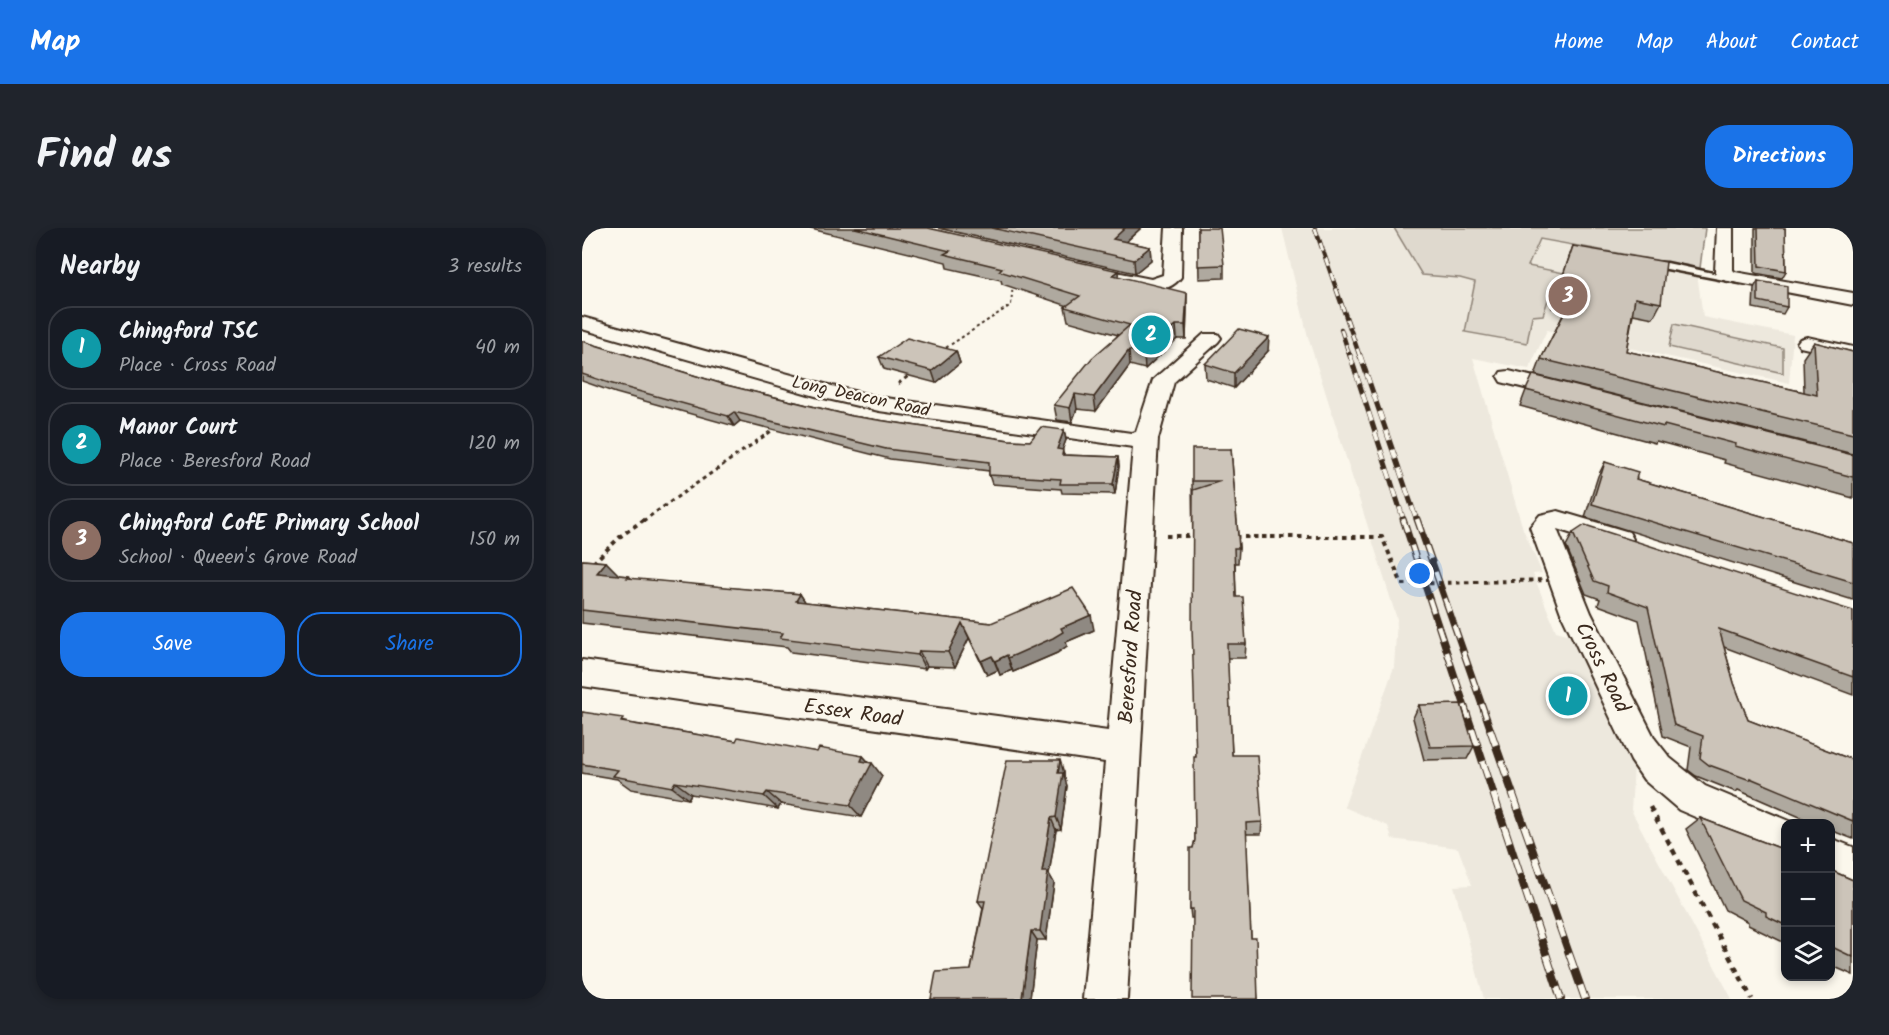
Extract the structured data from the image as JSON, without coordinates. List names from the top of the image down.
{
  "streets": {
    "street": [
      "Long Deacon Road",
      "Beresford Road",
      "Cross Road",
      "Essex Road"
    ]
  },
  "crossings": [
    ["Long Deacon Road", "Beresford Road"],
    ["Beresford Road", "Essex Road"]
  ],
  "page": {
    "header": "Map",
    "nav": [
      "Home",
      "Map",
      "About",
      "Contact"
    ],
    "title": "Find us",
    "buttons": [
      "Directions",
      ["Save", "Share"]
    ],
    "heading": ["Nearby", "3 results"],
    "pins": ["3", "2", "1"],
    "list": [
      {
        "mark": "1",
        "name": "Chingford TSC",
        "note": "Place · Cross Road",
        "value": "40 m"
      },
      {
        "mark": "2",
        "name": "Manor Court",
        "note": "Place · Beresford Road",
        "value": "120 m"
      },
      {
        "mark": "3",
        "name": "Chingford CofE Primary School",
        "note": "School · Queen's Grove Road",
        "value": "150 m"
      }
    ],
    "map_buttons": ["+", "−"]
  }
}
